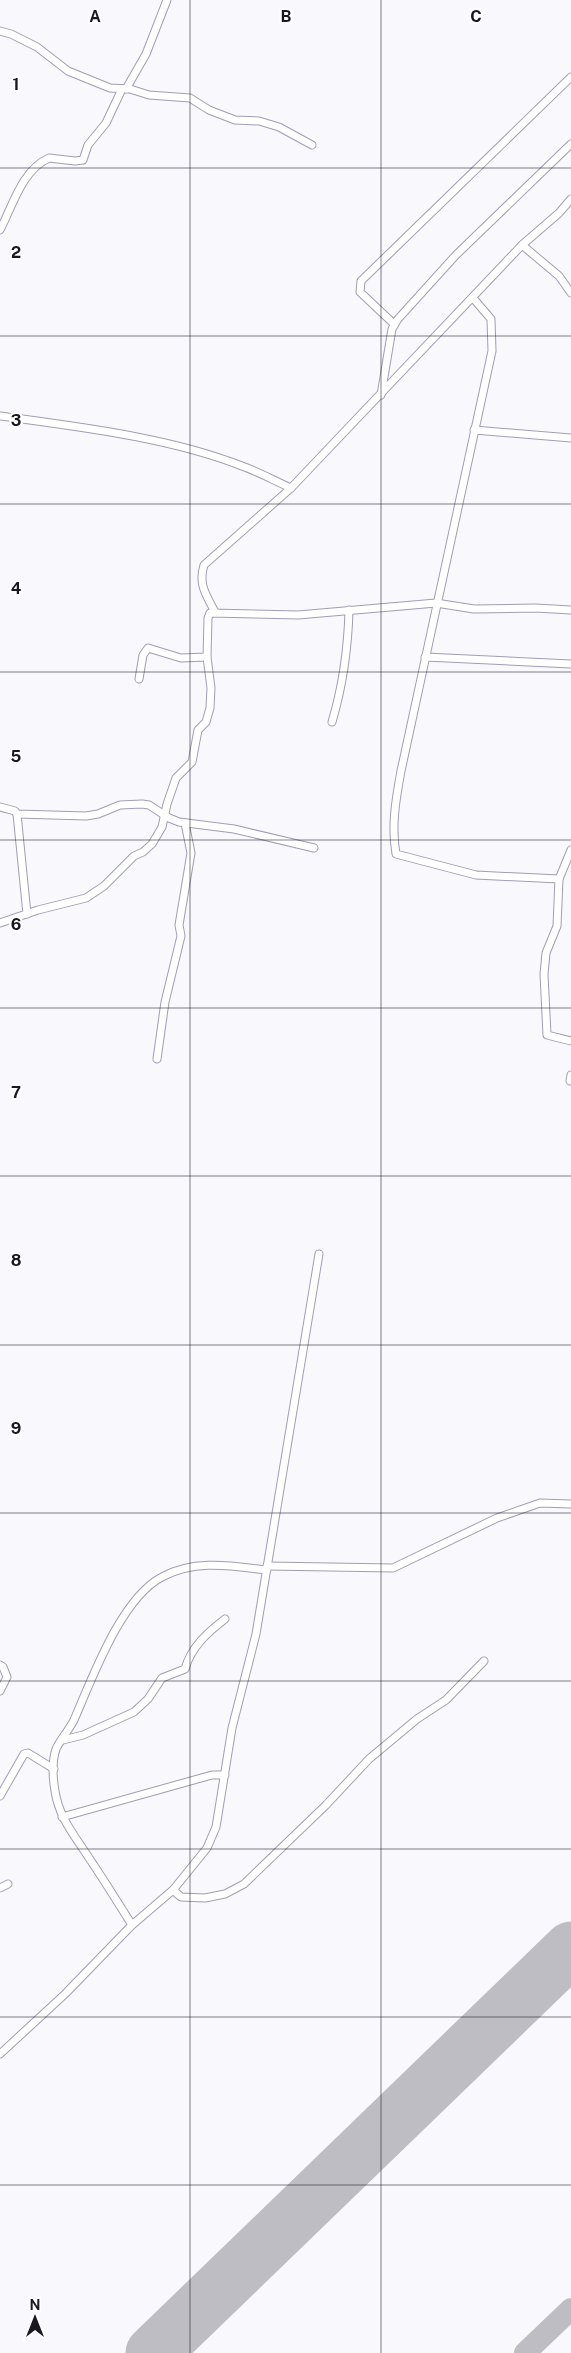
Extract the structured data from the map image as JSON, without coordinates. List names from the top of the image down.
{
  "north": "top",
  "grid": {
    "columns": ["A", "B", "C"],
    "rows": [
      "1",
      "2",
      "3",
      "4",
      "5",
      "6",
      "7",
      "8",
      "9"
    ]
  }
}
